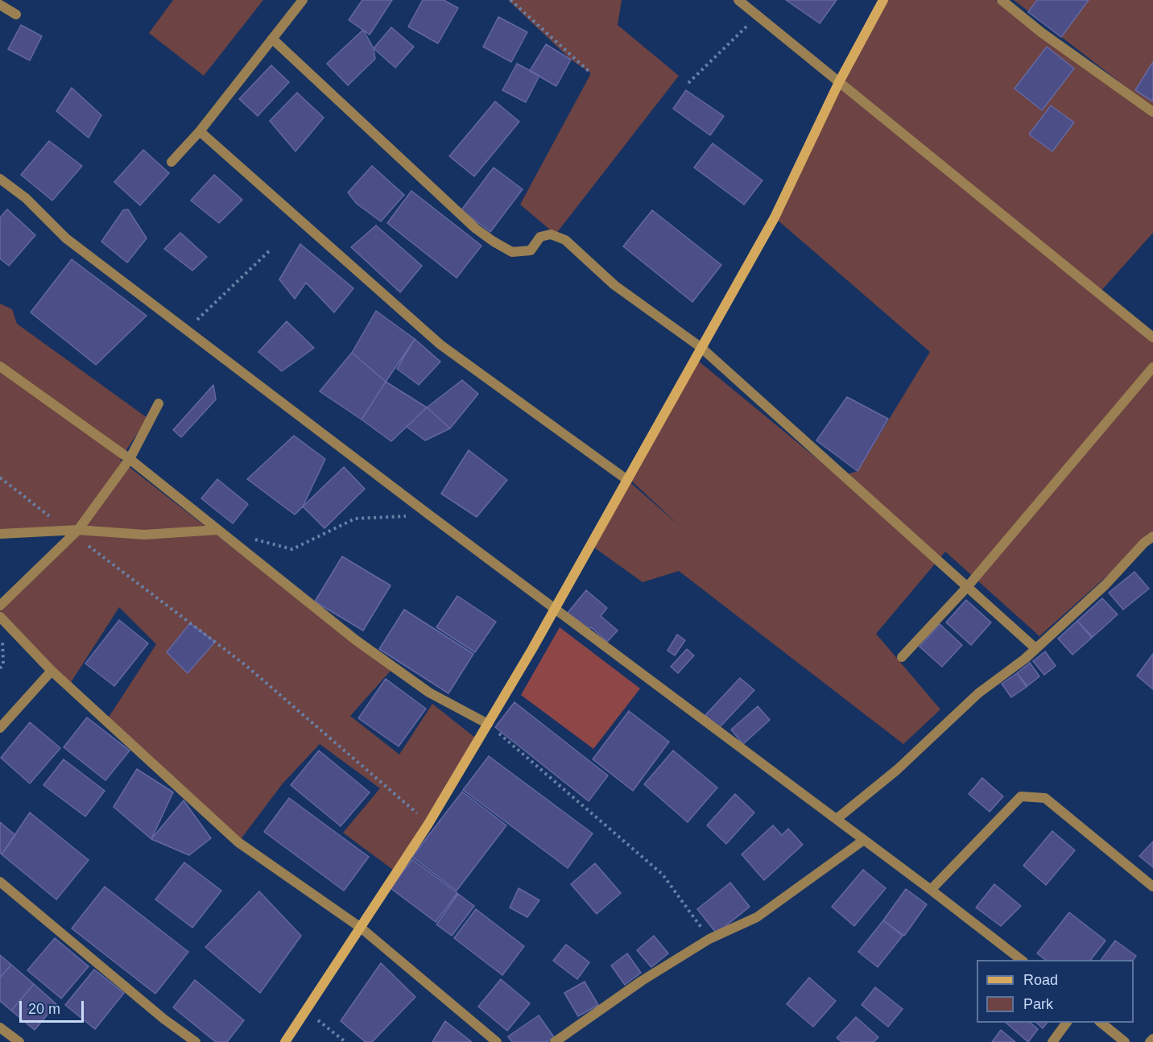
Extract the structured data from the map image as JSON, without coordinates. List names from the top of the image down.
{
  "legend": ["Road", "Park"],
  "scale_bar": "20 m"
}
